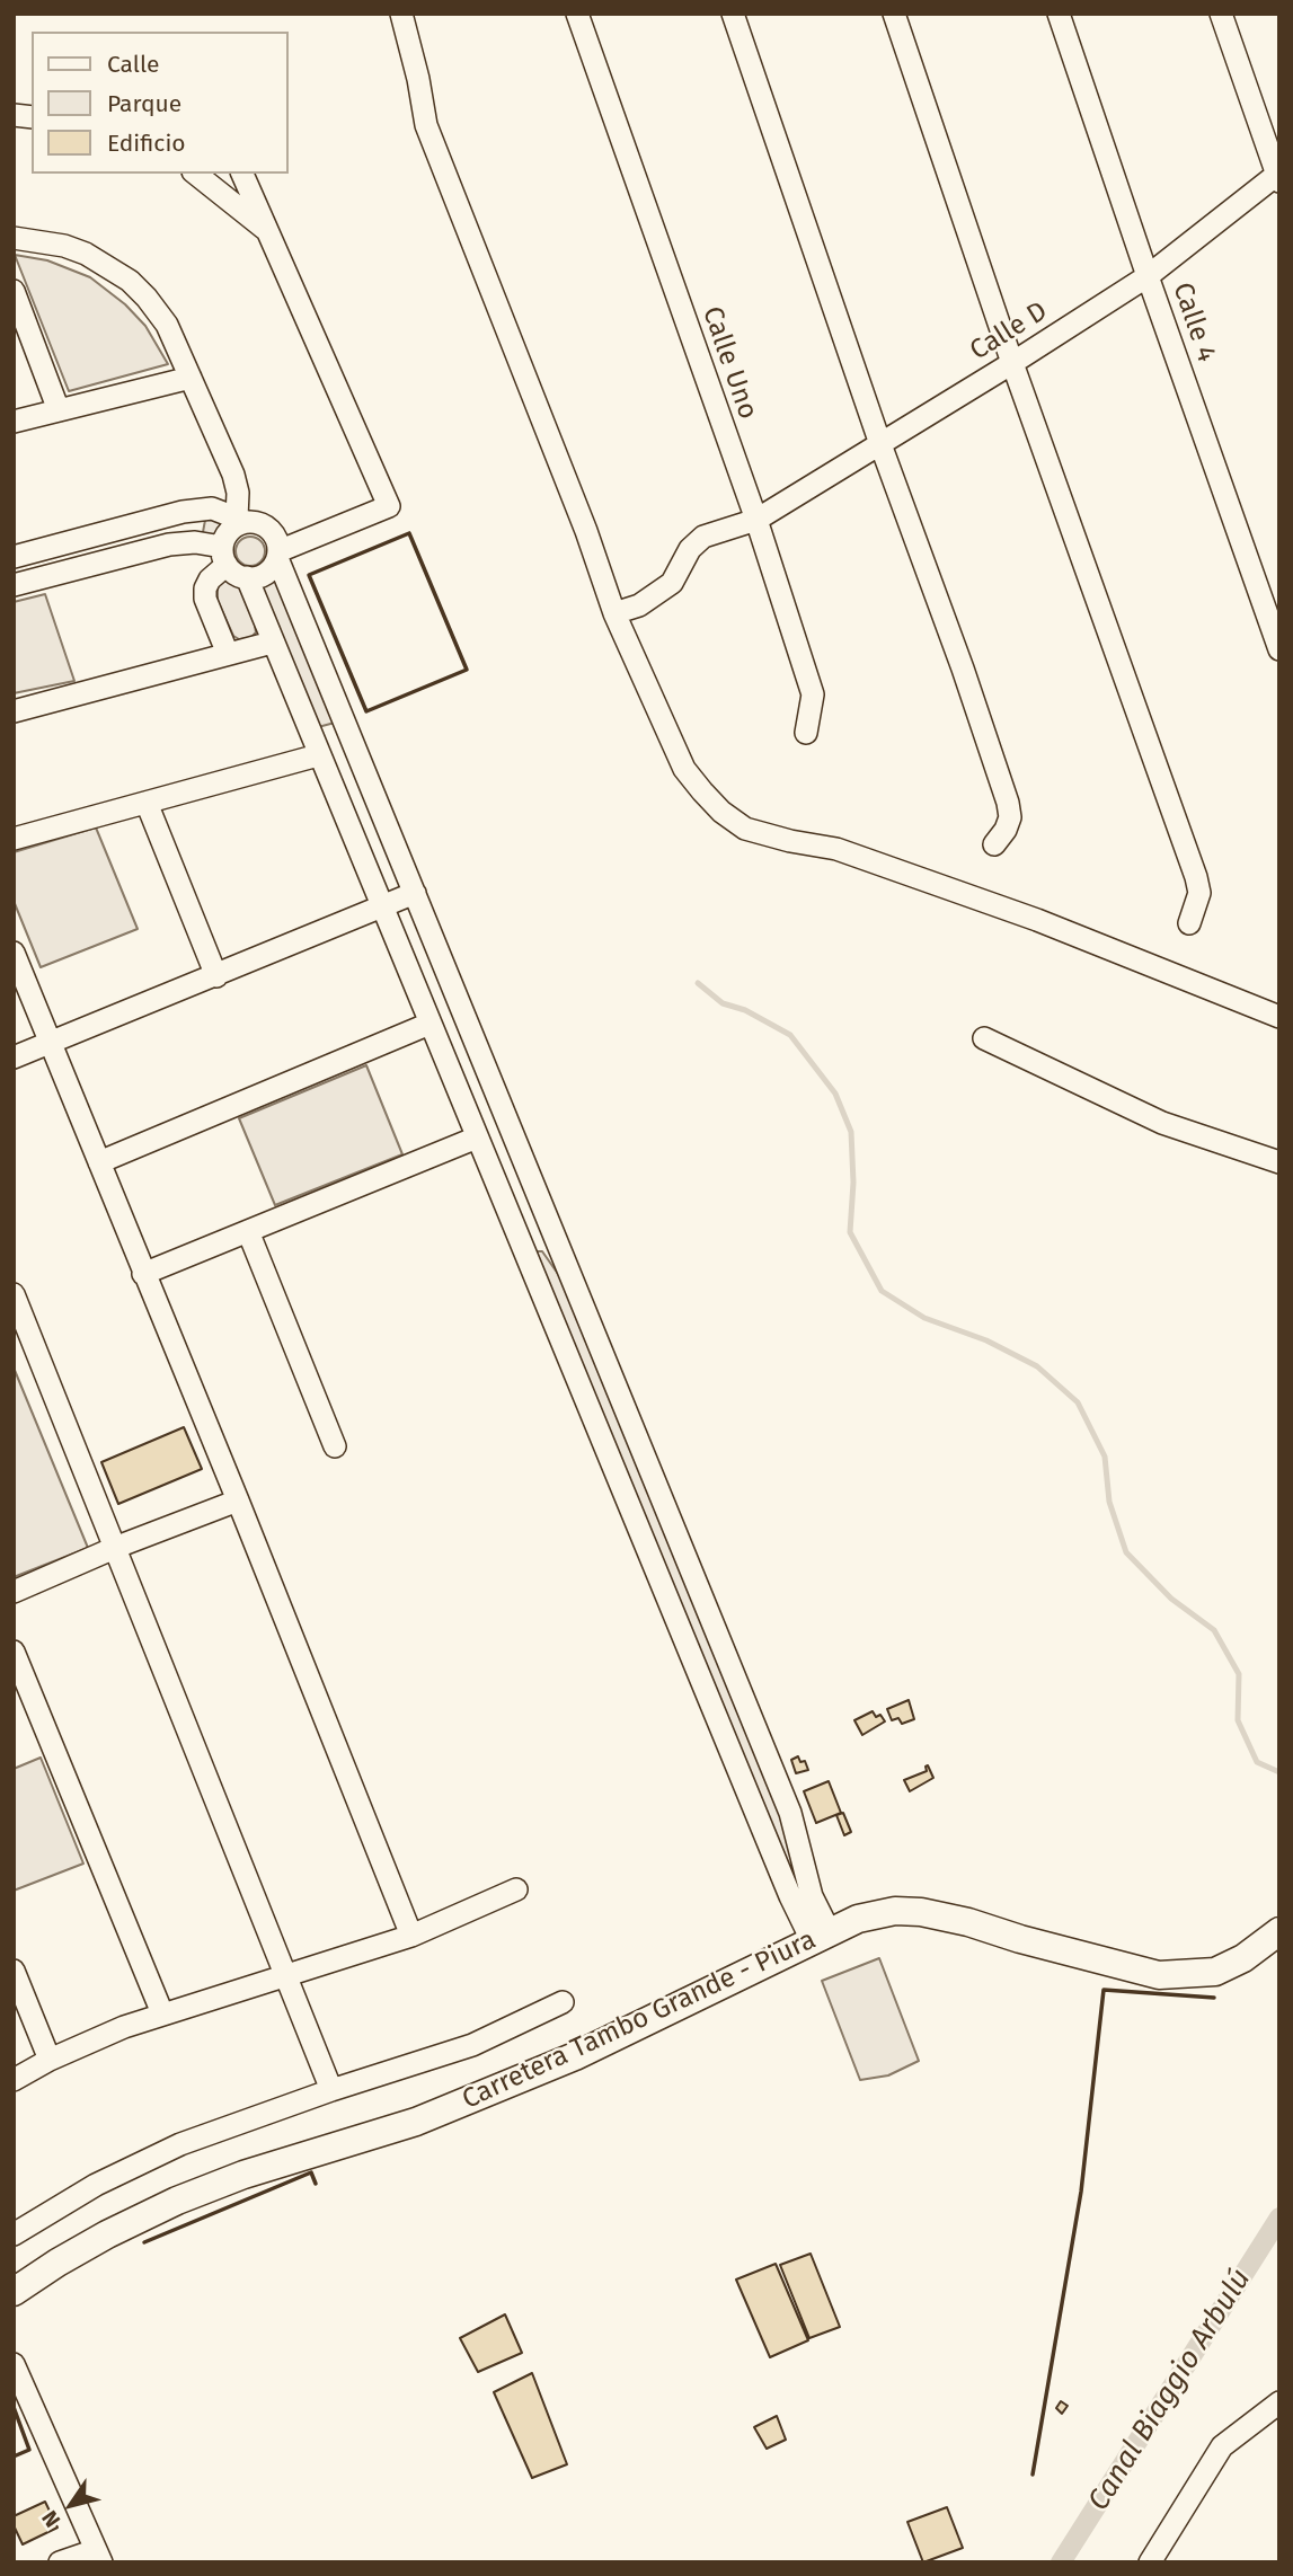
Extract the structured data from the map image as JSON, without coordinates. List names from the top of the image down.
{
  "streets": {
    "main road": ["Carretera Tambo Grande - Piura"],
    "street": ["Calle 4", "Calle D", "Calle Uno"]
  },
  "crossings": [
    ["Calle 4", "Calle D"],
    ["Calle D", "Calle Uno"]
  ],
  "water": ["Canal Biaggio Arbulú"],
  "legend": ["Calle", "Parque", "Edificio"],
  "north": "bottom left"
}
